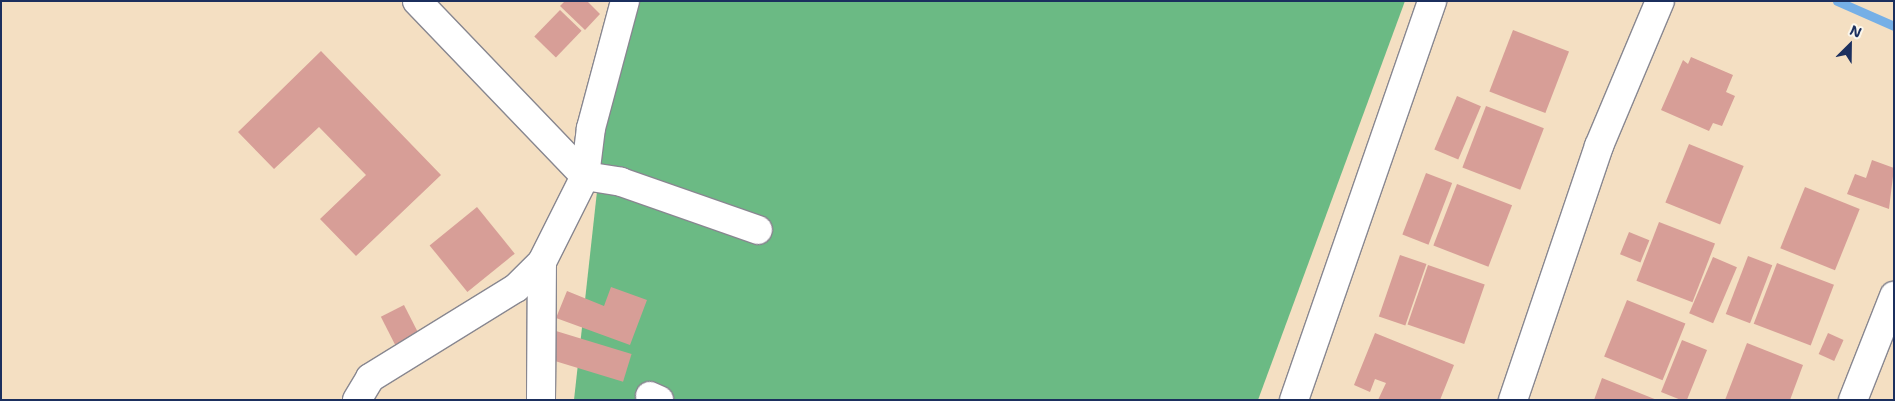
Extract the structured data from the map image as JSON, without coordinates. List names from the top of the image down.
{
  "north": "top right"
}
